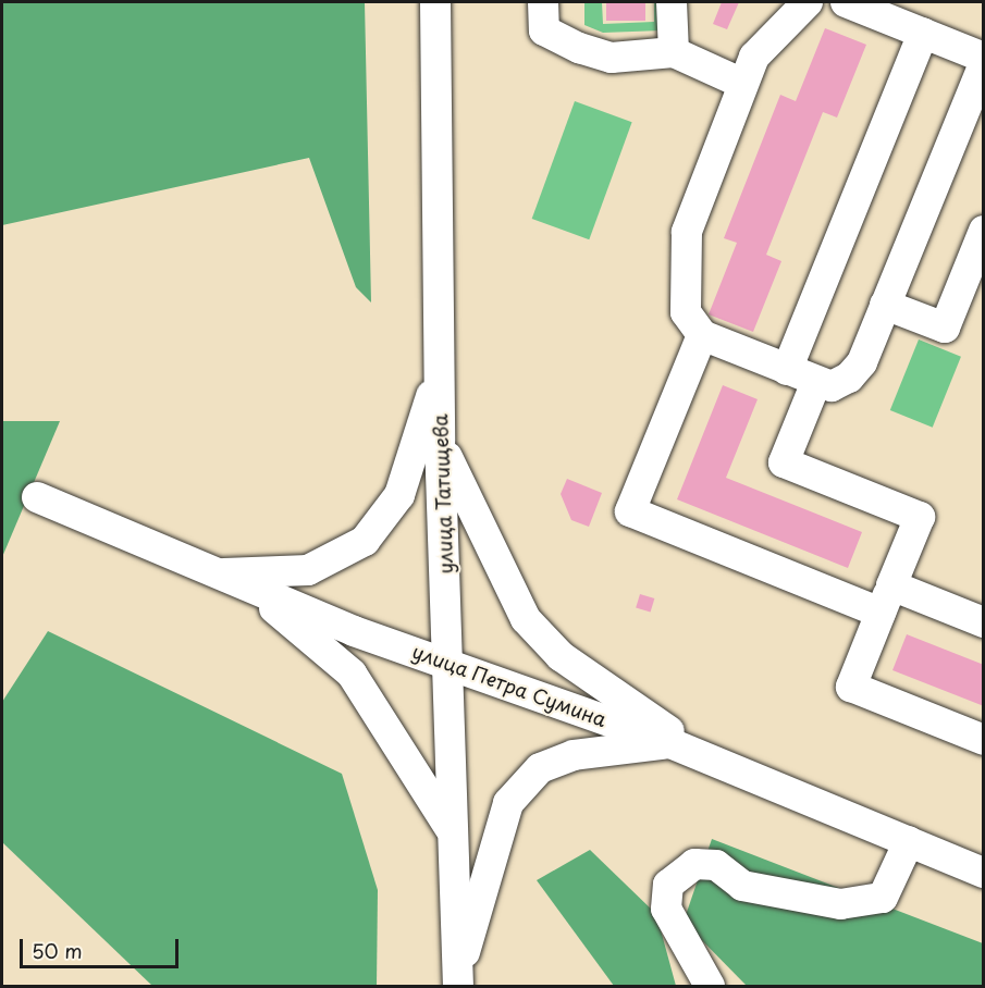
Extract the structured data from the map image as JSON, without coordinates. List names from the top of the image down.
{
  "streets": {
    "street": ["улица Татищева", "улица Петра Сумина"]
  },
  "crossings": [
    ["улица Татищева", "улица Петра Сумина"]
  ],
  "scale_bar": "50 m"
}
